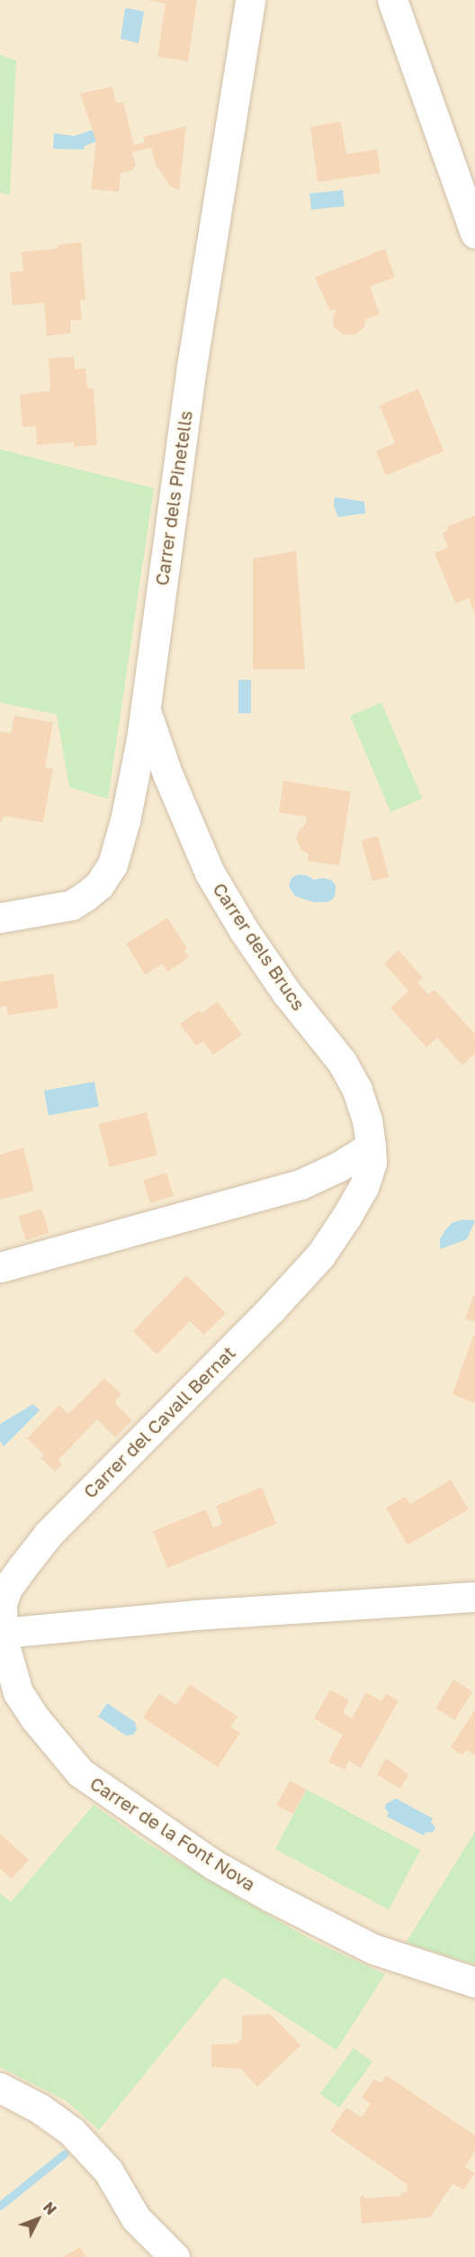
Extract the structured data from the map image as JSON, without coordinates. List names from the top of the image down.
{
  "streets": {
    "street": [
      "Carrer dels Pinetells",
      "Carrer dels Brucs",
      "Carrer del Cavall Bernat",
      "Carrer de la Font Nova"
    ]
  },
  "crossings": [
    ["Carrer dels Pinetells", "Carrer dels Brucs"],
    ["Carrer dels Brucs", "Carrer del Cavall Bernat"],
    ["Carrer del Cavall Bernat", "Carrer de la Font Nova"]
  ],
  "north": "top right"
}
